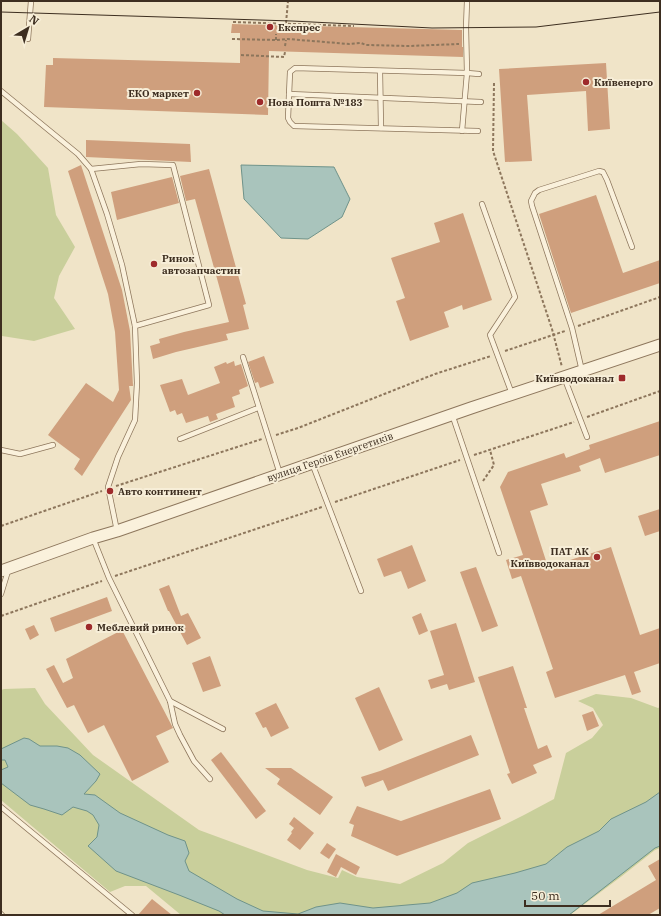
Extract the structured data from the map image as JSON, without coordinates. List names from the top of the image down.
{
  "streets": {
    "street": ["вулиця Героїв Енергетиків"]
  },
  "places": {
    "other": [
      "Експрес",
      "Київенерго",
      "ЕКО маркет",
      "Нова Пошта №183",
      "Ринок автозапчастин",
      "Авто континент",
      "ПАТ АК Київводоканал",
      "Меблевий ринок"
    ],
    "transit": ["Київводоканал"]
  },
  "scale_bar": "50 m",
  "north": "top right"
}
